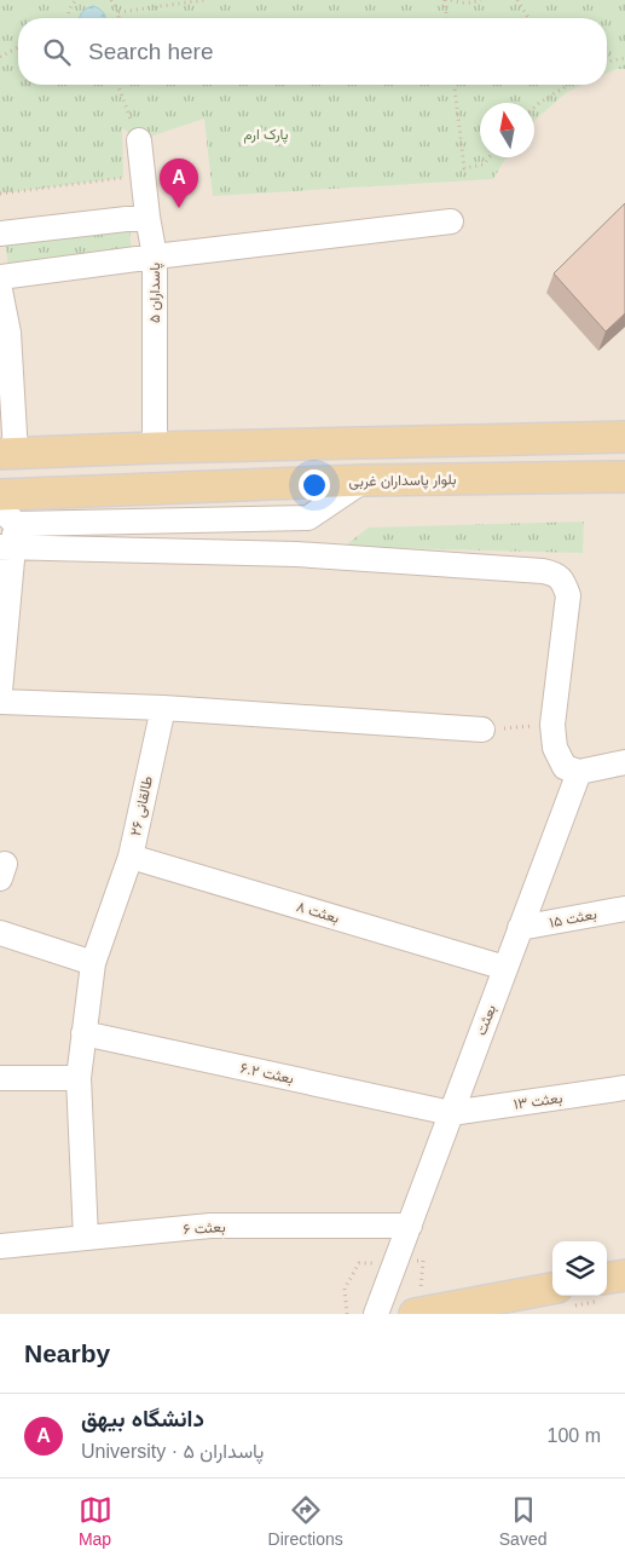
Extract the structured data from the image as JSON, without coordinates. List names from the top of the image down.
{
  "streets": {
    "main road": ["بلوار پاسداران غربی"],
    "street": [
      "پاسداران ۵",
      "طالقانی ۲۶",
      "بعثت ۸",
      "بعثت ۱۵",
      "بعثت",
      "بعثت ۶.۲",
      "بعثت ۱۳",
      "بعثت ۶"
    ]
  },
  "crossings": [
    ["طالقانی ۲۶", "بعثت ۸"],
    ["طالقانی ۲۶", "بعثت ۶.۲"],
    ["طالقانی ۲۶", "بعثت ۶"],
    ["بعثت ۸", "بعثت"],
    ["بعثت ۱۵", "بعثت"],
    ["بعثت", "بعثت ۶.۲"],
    ["بعثت", "بعثت ۱۳"],
    ["بعثت", "بعثت ۶"],
    ["بعثت ۶.۲", "بعثت ۱۳"]
  ],
  "parks": ["پارک ارم"],
  "north": "top",
  "page": {
    "search": "Search here",
    "pins": "A",
    "heading": "Nearby",
    "list": [
      {
        "mark": "A",
        "name": "دانشگاه بیهق",
        "note": "University · پاسداران ۵",
        "value": "100 m"
      }
    ],
    "nav": ["Map", "Directions", "Saved"]
  }
}
